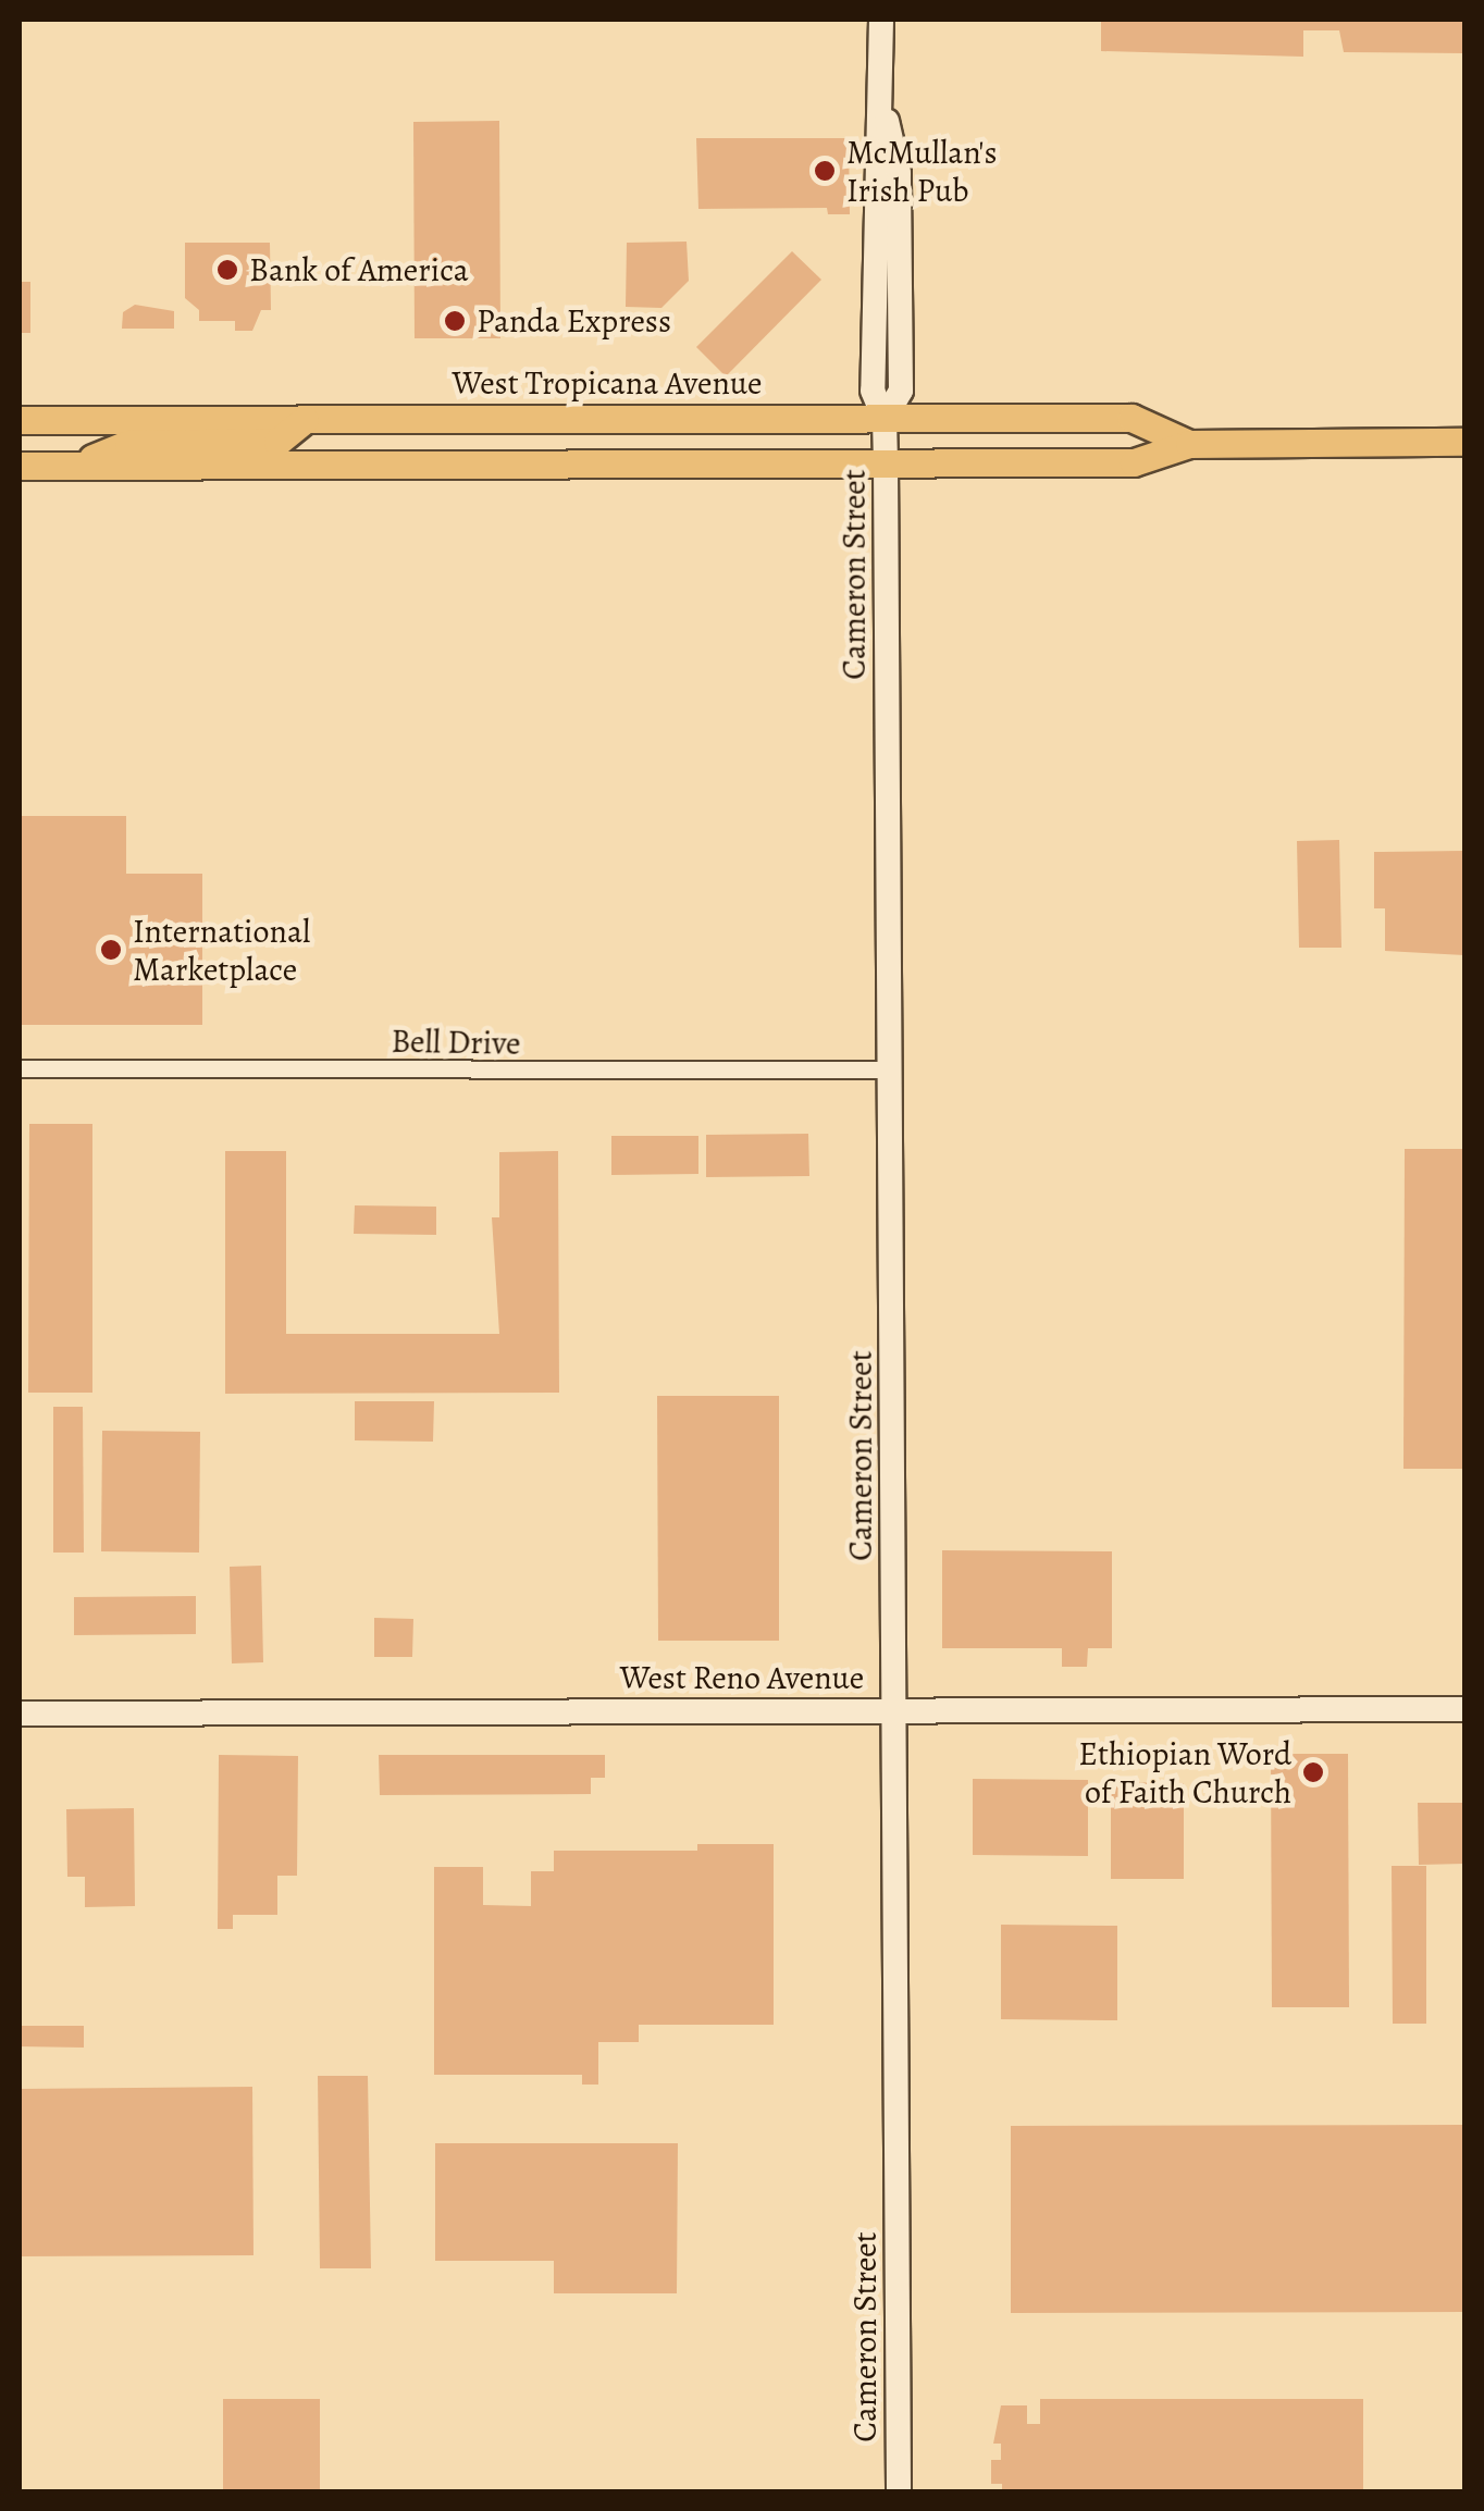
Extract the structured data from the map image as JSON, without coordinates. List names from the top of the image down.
{
  "streets": {
    "main road": ["West Tropicana Avenue"],
    "street": ["Cameron Street", "Bell Drive", "West Reno Avenue"]
  },
  "crossings": [
    ["West Tropicana Avenue", "Cameron Street"],
    ["Cameron Street", "Bell Drive"],
    ["Cameron Street", "West Reno Avenue"]
  ],
  "places": [
    "McMullan's Irish Pub",
    "Bank of America",
    "Panda Express",
    "International Marketplace",
    "Ethiopian Word of Faith Church"
  ]
}
